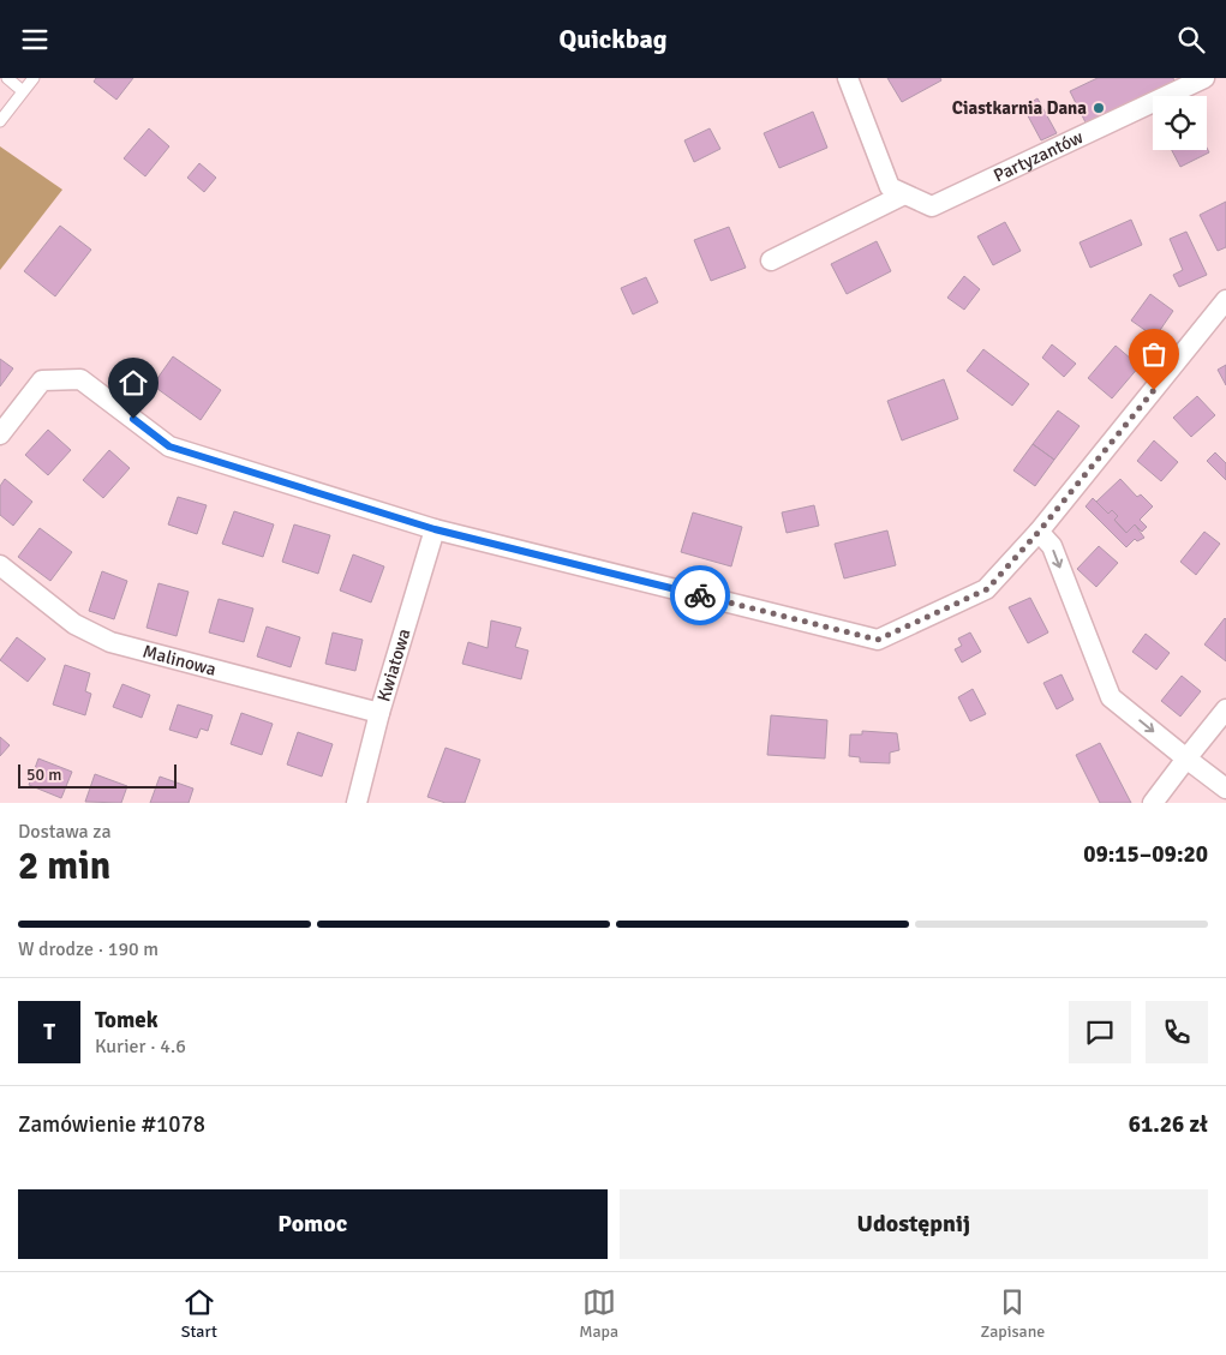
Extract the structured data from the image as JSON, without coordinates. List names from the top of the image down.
{
  "streets": {
    "street": ["Partyzantów", "Malinowa", "Kwiatowa"]
  },
  "crossings": [
    ["Malinowa", "Kwiatowa"]
  ],
  "places": ["Ciastkarnia Dana"],
  "scale_bar": "50 m",
  "page": {
    "header": "Quickbag",
    "scale": "50 m",
    "heading": ["2 min", "Dostawa za", "09:15–09:20"],
    "panel": [
      "Tomek",
      "Kurier · 4.6",
      "Zamówienie #1078",
      "61.26 zł"
    ],
    "bar": "W drodze · 190 m",
    "round": "T",
    "buttons": ["Pomoc", "Udostępnij"],
    "tabs": ["Start", "Mapa", "Zapisane"]
  }
}
